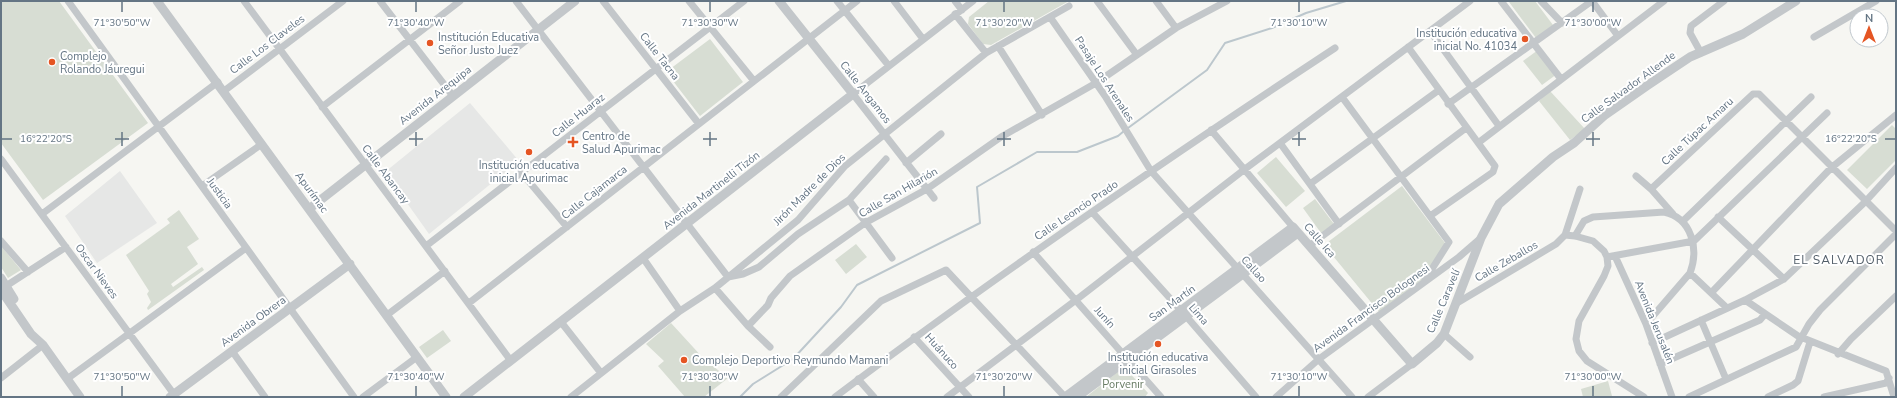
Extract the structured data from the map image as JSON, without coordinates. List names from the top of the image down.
{
  "streets": {
    "street": [
      "Calle Los Claveles",
      "Calle Tacna",
      "Pasaje Los Arenales",
      "Calle Salvador Allende",
      "Calle Angamos",
      "Avenida Arequipa",
      "Calle Huaraz",
      "Calle Túpac Amaru",
      "Calle Abancay",
      "Jirón Madre de Dios",
      "Avenida Martinelli Tizón",
      "Apurímac",
      "Calle Cajamarca",
      "Calle San Hilarión",
      "Justicia",
      "Calle Leoncio Prado",
      "Calle Ica",
      "Calle Zeballos",
      "Callao",
      "Oscar Nieves",
      "Calle Caravelí",
      "San Martín",
      "Avenida Francisco Bolognesi",
      "Lima",
      "Junín",
      "Avenida Obrera",
      "Avenida Jerusalén",
      "Huánuco"
    ]
  },
  "crossings": [
    ["Calle Los Claveles", "Calle Abancay"],
    ["Calle Los Claveles", "Apurímac"],
    ["Calle Tacna", "Calle Huaraz"],
    ["Calle Tacna", "Calle Cajamarca"],
    ["Pasaje Los Arenales", "Jirón Madre de Dios"],
    ["Pasaje Los Arenales", "Calle San Hilarión"],
    ["Pasaje Los Arenales", "Callao"],
    ["Calle Salvador Allende", "Calle Caravelí"],
    ["Calle Salvador Allende", "Avenida Francisco Bolognesi"],
    ["Calle Angamos", "Jirón Madre de Dios"],
    ["Calle Angamos", "Avenida Martinelli Tizón"],
    ["Calle Angamos", "Calle Cajamarca"],
    ["Calle Angamos", "Calle San Hilarión"],
    ["Avenida Arequipa", "Calle Abancay"],
    ["Avenida Arequipa", "Apurímac"],
    ["Calle Huaraz", "Calle Abancay"],
    ["Calle Abancay", "Avenida Martinelli Tizón"],
    ["Calle Abancay", "Calle Cajamarca"],
    ["Apurímac", "Avenida Obrera"],
    ["Justicia", "Avenida Obrera"],
    ["Calle Leoncio Prado", "Calle Ica"],
    ["Calle Leoncio Prado", "Callao"],
    ["Calle Leoncio Prado", "Lima"],
    ["Calle Leoncio Prado", "Junín"],
    ["Calle Leoncio Prado", "Huánuco"],
    ["Calle Ica", "Calle Caravelí"],
    ["Calle Ica", "San Martín"],
    ["Calle Ica", "Avenida Francisco Bolognesi"],
    ["Calle Zeballos", "Calle Caravelí"],
    ["Callao", "San Martín"],
    ["Callao", "Avenida Francisco Bolognesi"],
    ["Oscar Nieves", "Avenida Obrera"],
    ["Calle Caravelí", "Avenida Francisco Bolognesi"],
    ["San Martín", "Lima"],
    ["San Martín", "Junín"]
  ],
  "districts": ["EL SALVADOR"],
  "parks": ["Porvenir"],
  "places": {
    "other": [
      "Institución educativa inicial No. 41034",
      "Institución Educativa Señor Justo Juez",
      "Complejo Rolando Jáuregui",
      "Institución educativa inicial Apurimac",
      "Institución educativa inicial Girasoles",
      "Complejo Deportivo Reymundo Mamani"
    ],
    "health": ["Centro de Salud Apurimac"]
  },
  "north": "top",
  "coordinates": [
    "71°30'50\"W",
    "71°30'40\"W",
    "71°30'30\"W",
    "71°30'20\"W",
    "71°30'10\"W",
    "71°30'00\"W",
    "16°22'20\"S"
  ]
}
